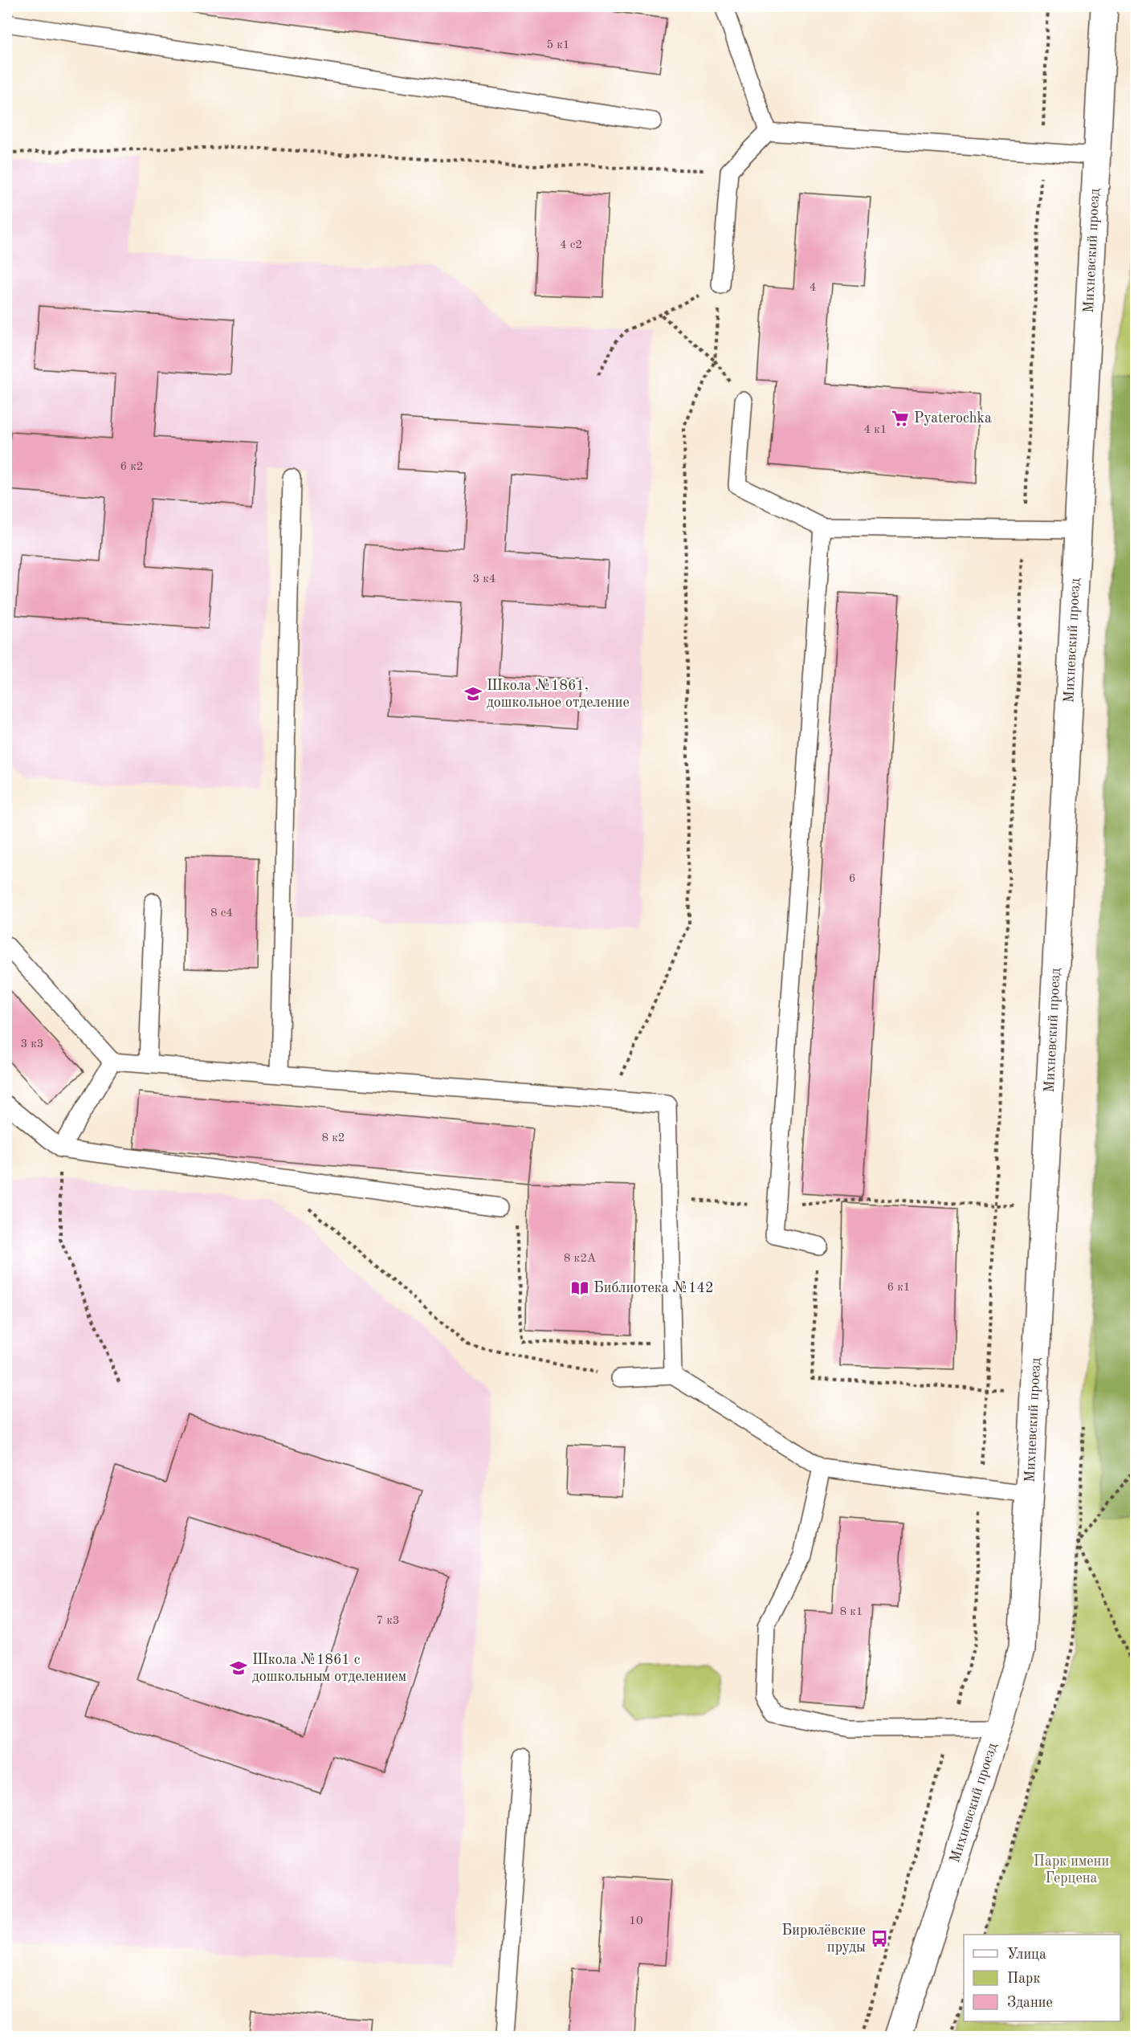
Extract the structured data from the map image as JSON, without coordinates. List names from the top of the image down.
{
  "streets": {
    "street": ["Михневский проезд"]
  },
  "parks": ["Парк имени Герцена"],
  "places": {
    "supermarket": ["Pyaterochka"],
    "school or university": ["Школа №1861, дошкольное отделение", "Школа №1861 с дошкольным отделением"],
    "library": ["Библиотека №142"],
    "bus stop": ["Бирюлёвские пруды"]
  },
  "house_numbers": [
    "5 к1",
    "4 с2",
    "4",
    "4 к1",
    "6 к2",
    "3 к4",
    "6",
    "8 с4",
    "3 к3",
    "8 к2",
    "8 к2А",
    "6 к1",
    "8 к1",
    "7 к3",
    "10"
  ],
  "legend": ["Улица", "Парк", "Здание"]
}
